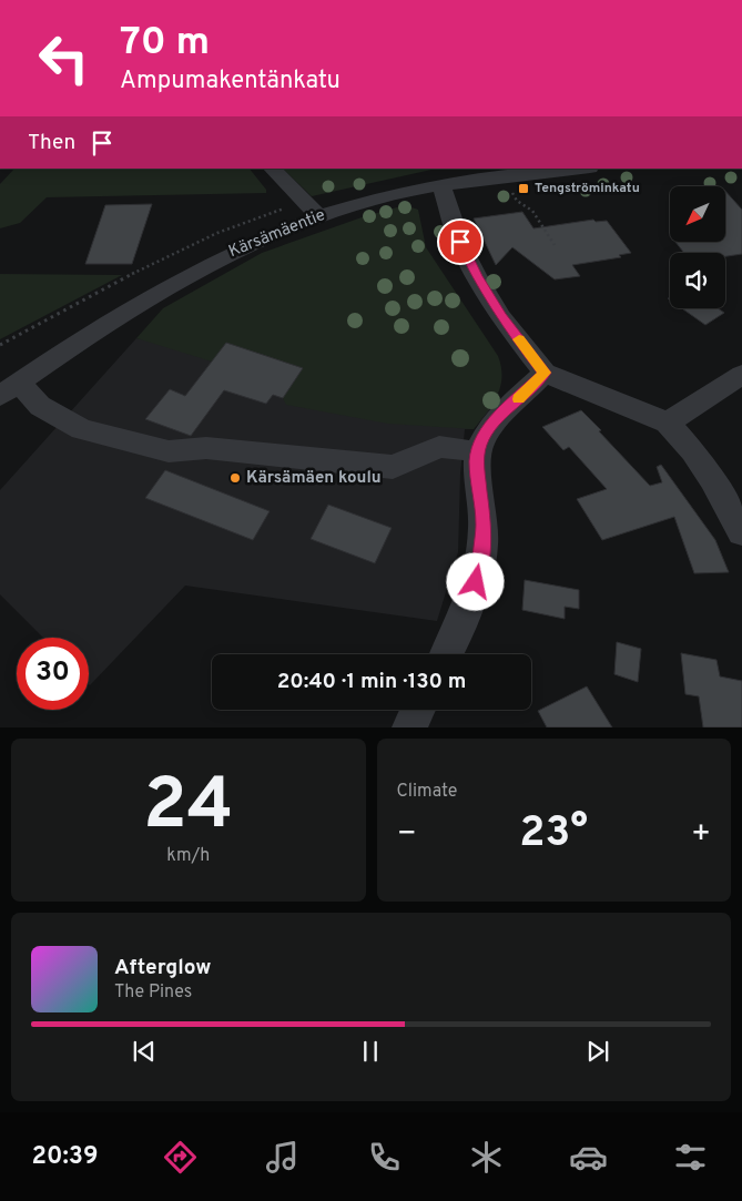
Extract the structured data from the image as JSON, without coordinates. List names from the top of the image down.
{
  "streets": {
    "street": ["Kärsämäentie"]
  },
  "places": {
    "transit": ["Tengströminkatu"],
    "other": ["Kärsämäen koulu"]
  },
  "north": "bottom left",
  "page": {
    "turn": ["70 m", "Ampumakentänkatu"],
    "then": "Then",
    "limit": "30",
    "trip": "20:40 · 1 min · 130 m",
    "tile": [
      ["24", "km/h"],
      "Climate"
    ],
    "heat": ["−", "23°", "+"],
    "song": ["Afterglow", "The Pines"],
    "tabs": "20:39"
  }
}
